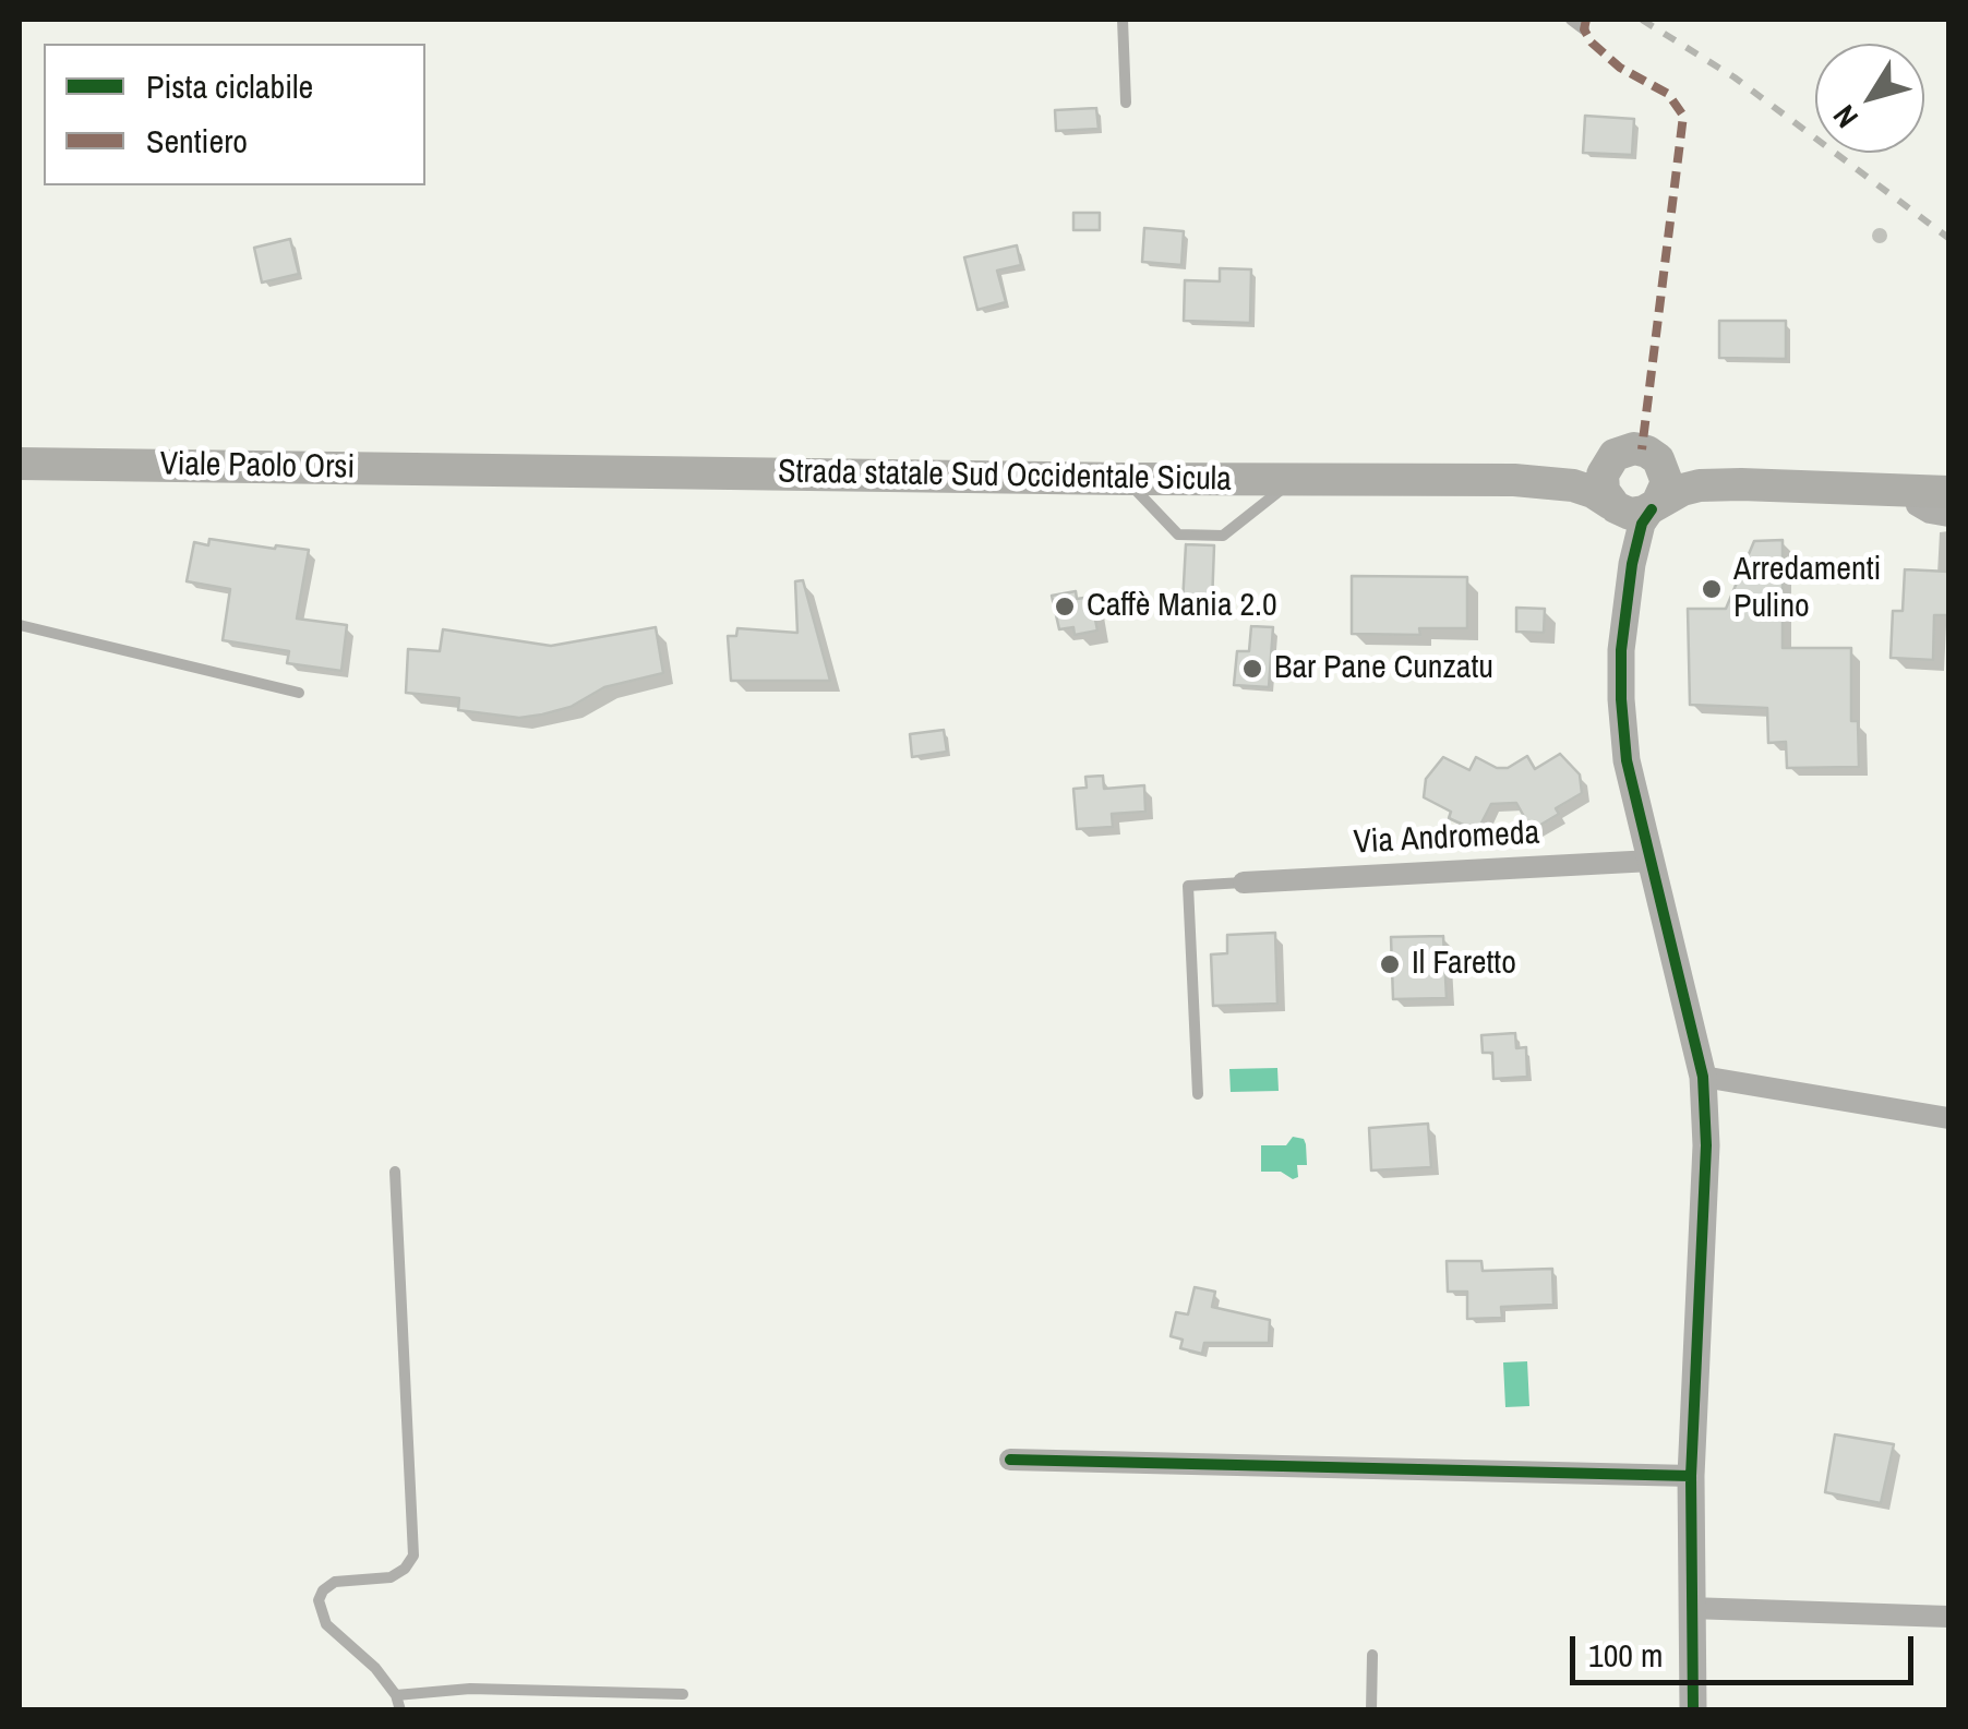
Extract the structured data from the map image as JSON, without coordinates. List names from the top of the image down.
{
  "streets": {
    "main road": ["Viale Paolo Orsi", "Strada statale Sud Occidentale Sicula"],
    "street": ["Via Andromeda"]
  },
  "crossings": [
    ["Viale Paolo Orsi", "Strada statale Sud Occidentale Sicula"]
  ],
  "places": [
    "Arredamenti Pulino",
    "Caffè Mania 2.0",
    "Bar Pane Cunzatu",
    "Il Faretto"
  ],
  "legend": ["Pista ciclabile", "Sentiero"],
  "scale_bar": "100 m",
  "north": "bottom left"
}
